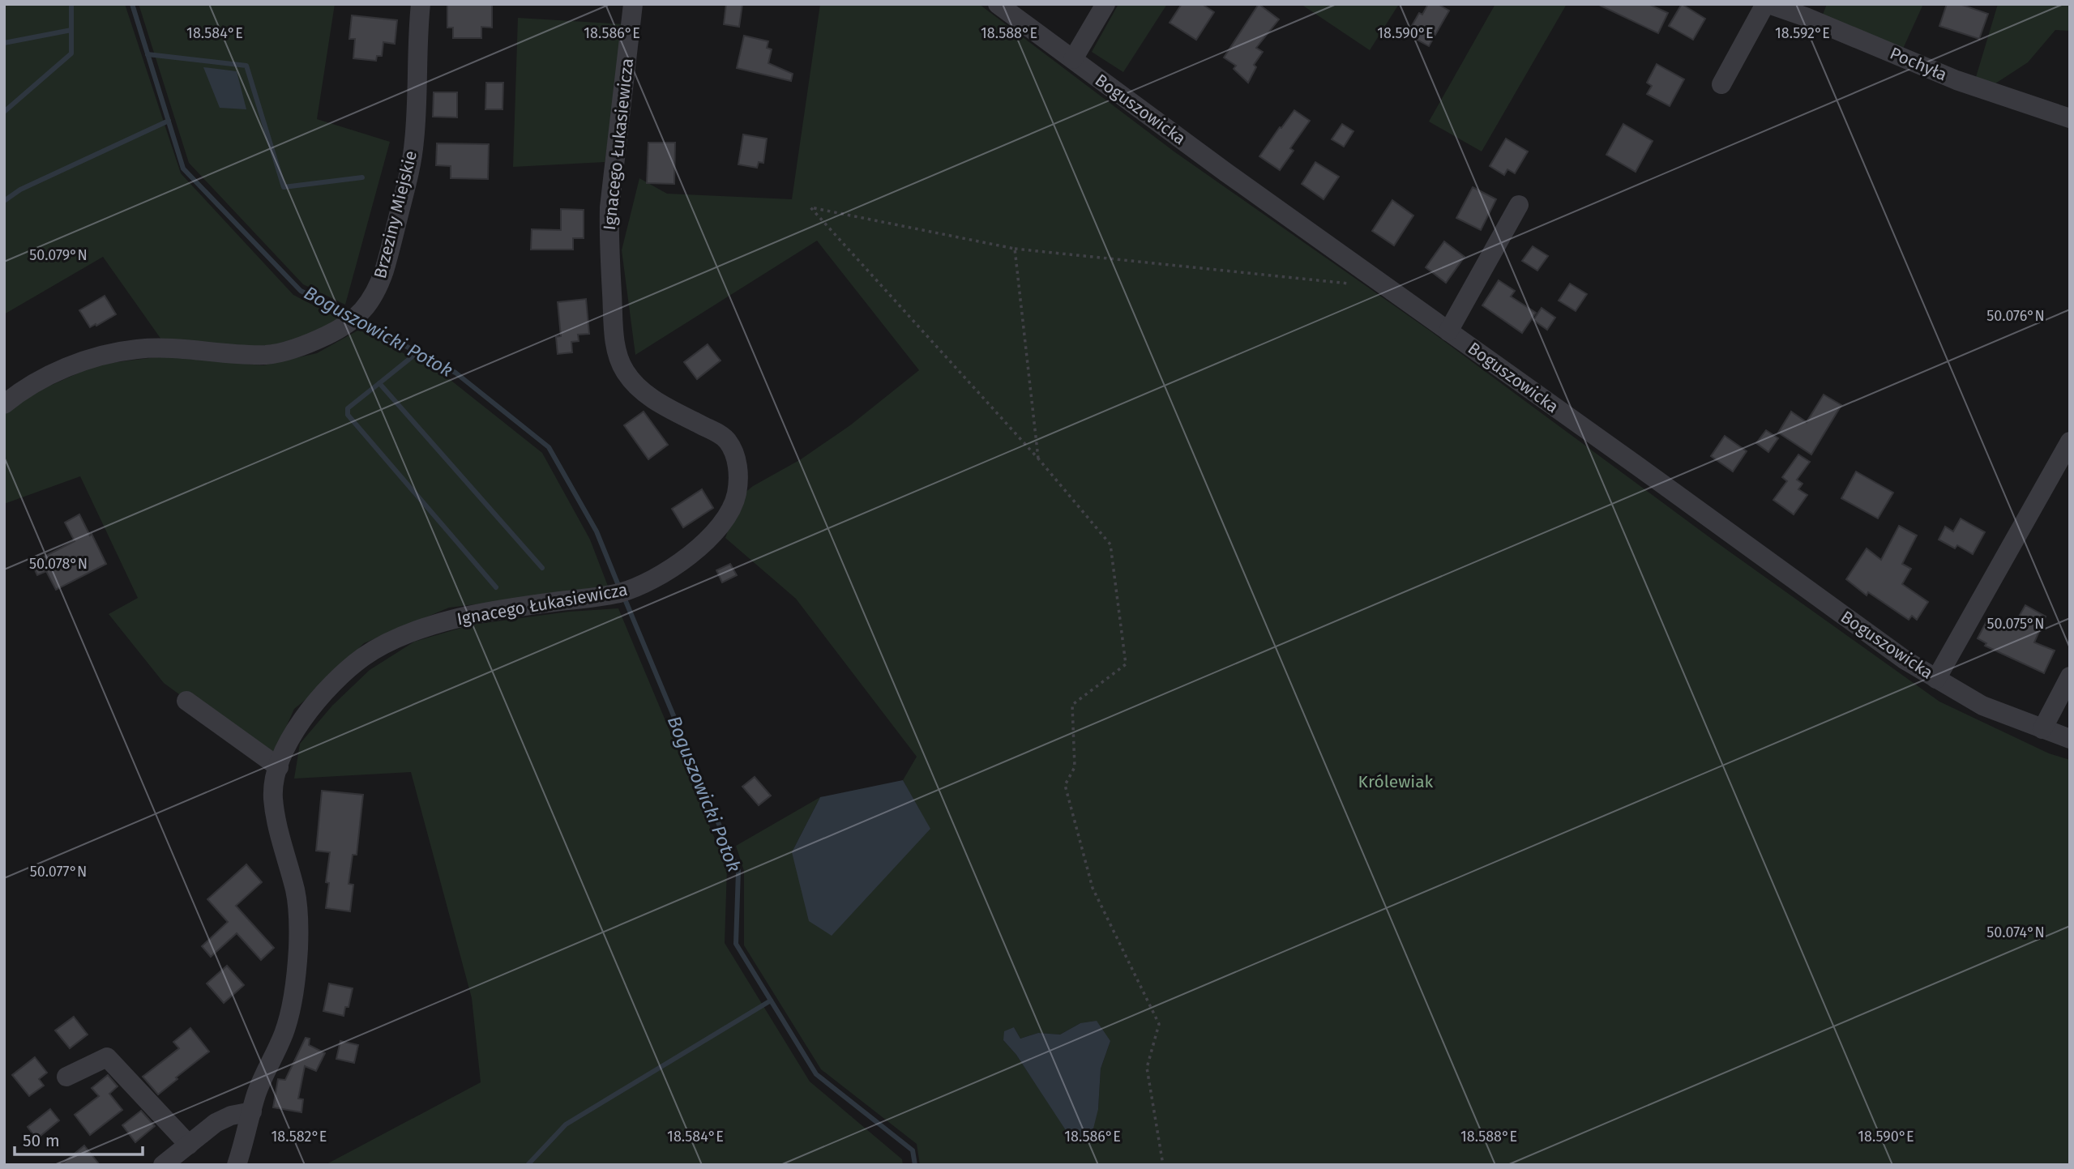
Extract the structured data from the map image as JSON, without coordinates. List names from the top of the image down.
{
  "streets": {
    "street": [
      "Pochyła",
      "Boguszowicka",
      "Ignacego Łukasiewicza",
      "Brzeziny Miejskie"
    ]
  },
  "water": ["Boguszowicki Potok"],
  "parks": ["Królewiak"],
  "scale_bar": "50 m",
  "coordinates": [
    "18.584°E",
    "18.586°E",
    "18.588°E",
    "18.590°E",
    "18.592°E",
    "50.079°N",
    "50.076°N",
    "50.078°N",
    "50.075°N",
    "50.077°N",
    "50.074°N",
    "18.582°E"
  ]
}
